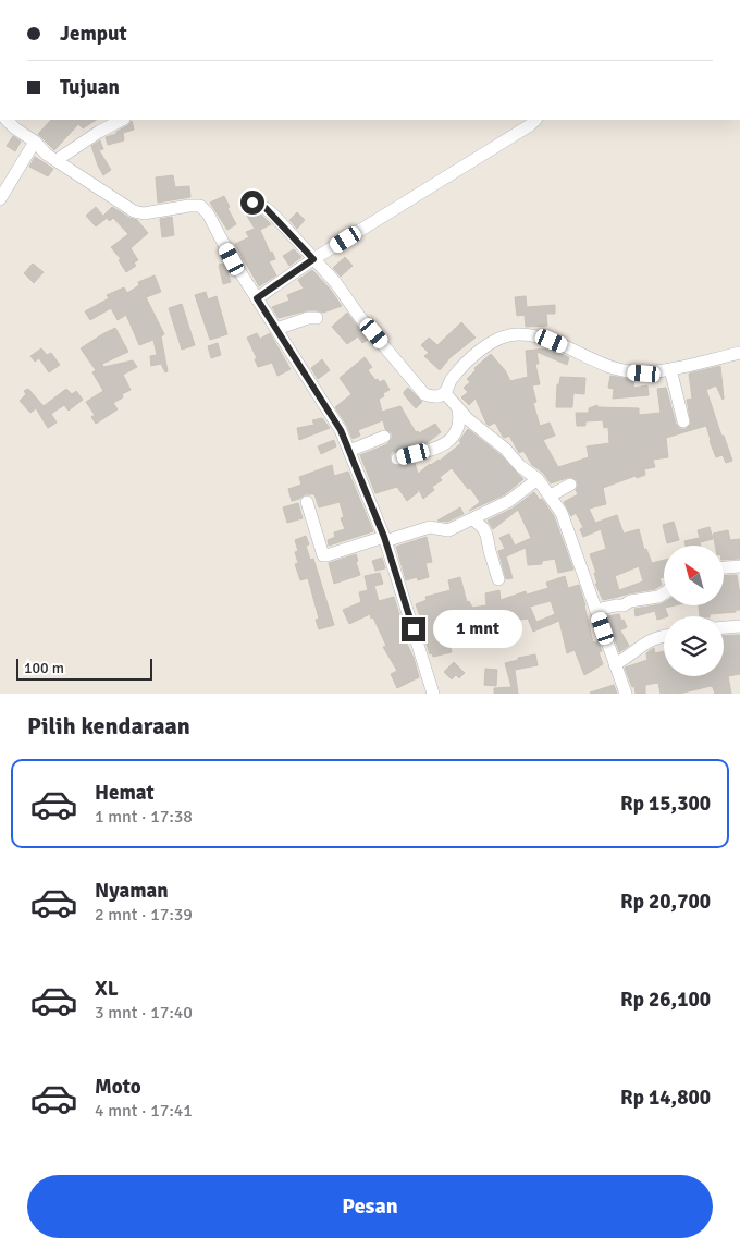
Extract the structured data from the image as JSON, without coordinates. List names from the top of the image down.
{
  "scale_bar": "100 m",
  "north": "top left",
  "page": {
    "banner": ["Jemput", "Tujuan"],
    "bubble": "1 mnt",
    "scale": "100 m",
    "heading": "Pilih kendaraan",
    "list": [
      {
        "name": "Hemat",
        "note": "1 mnt · 17:38",
        "value": "Rp 15,300"
      },
      {
        "name": "Nyaman",
        "note": "2 mnt · 17:39",
        "value": "Rp 20,700"
      },
      {
        "name": "XL",
        "note": "3 mnt · 17:40",
        "value": "Rp 26,100"
      },
      {
        "name": "Moto",
        "note": "4 mnt · 17:41",
        "value": "Rp 14,800"
      }
    ],
    "buttons": "Pesan"
  }
}
